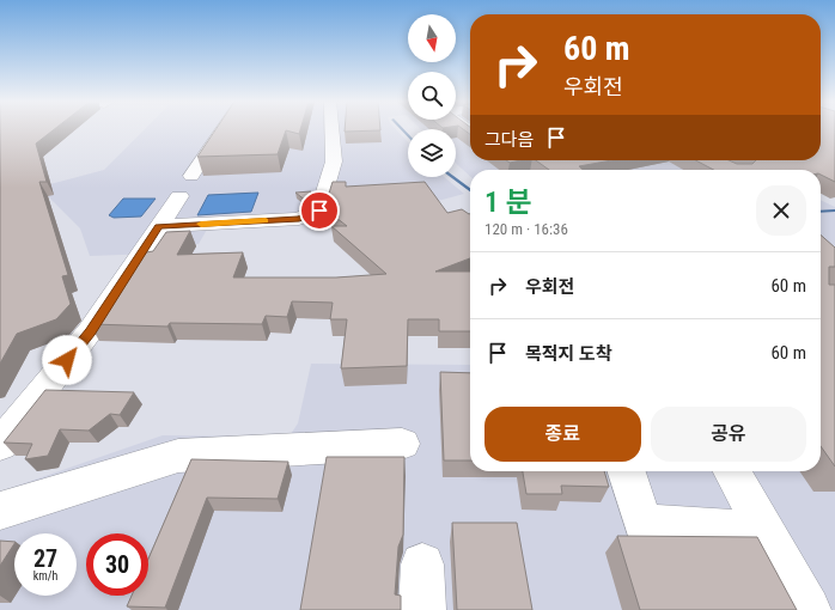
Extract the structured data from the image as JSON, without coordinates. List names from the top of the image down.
{
  "north": "bottom",
  "page": {
    "turn": ["60 m", "우회전"],
    "then": "그다음",
    "heading": ["1 분", "120 m · 16:36"],
    "list": [
      {
        "name": "우회전",
        "value": "60 m"
      },
      {
        "name": "목적지 도착",
        "value": "60 m"
      }
    ],
    "buttons": ["종료", "공유"],
    "speed": "27 km/h",
    "limit": "30"
  }
}
